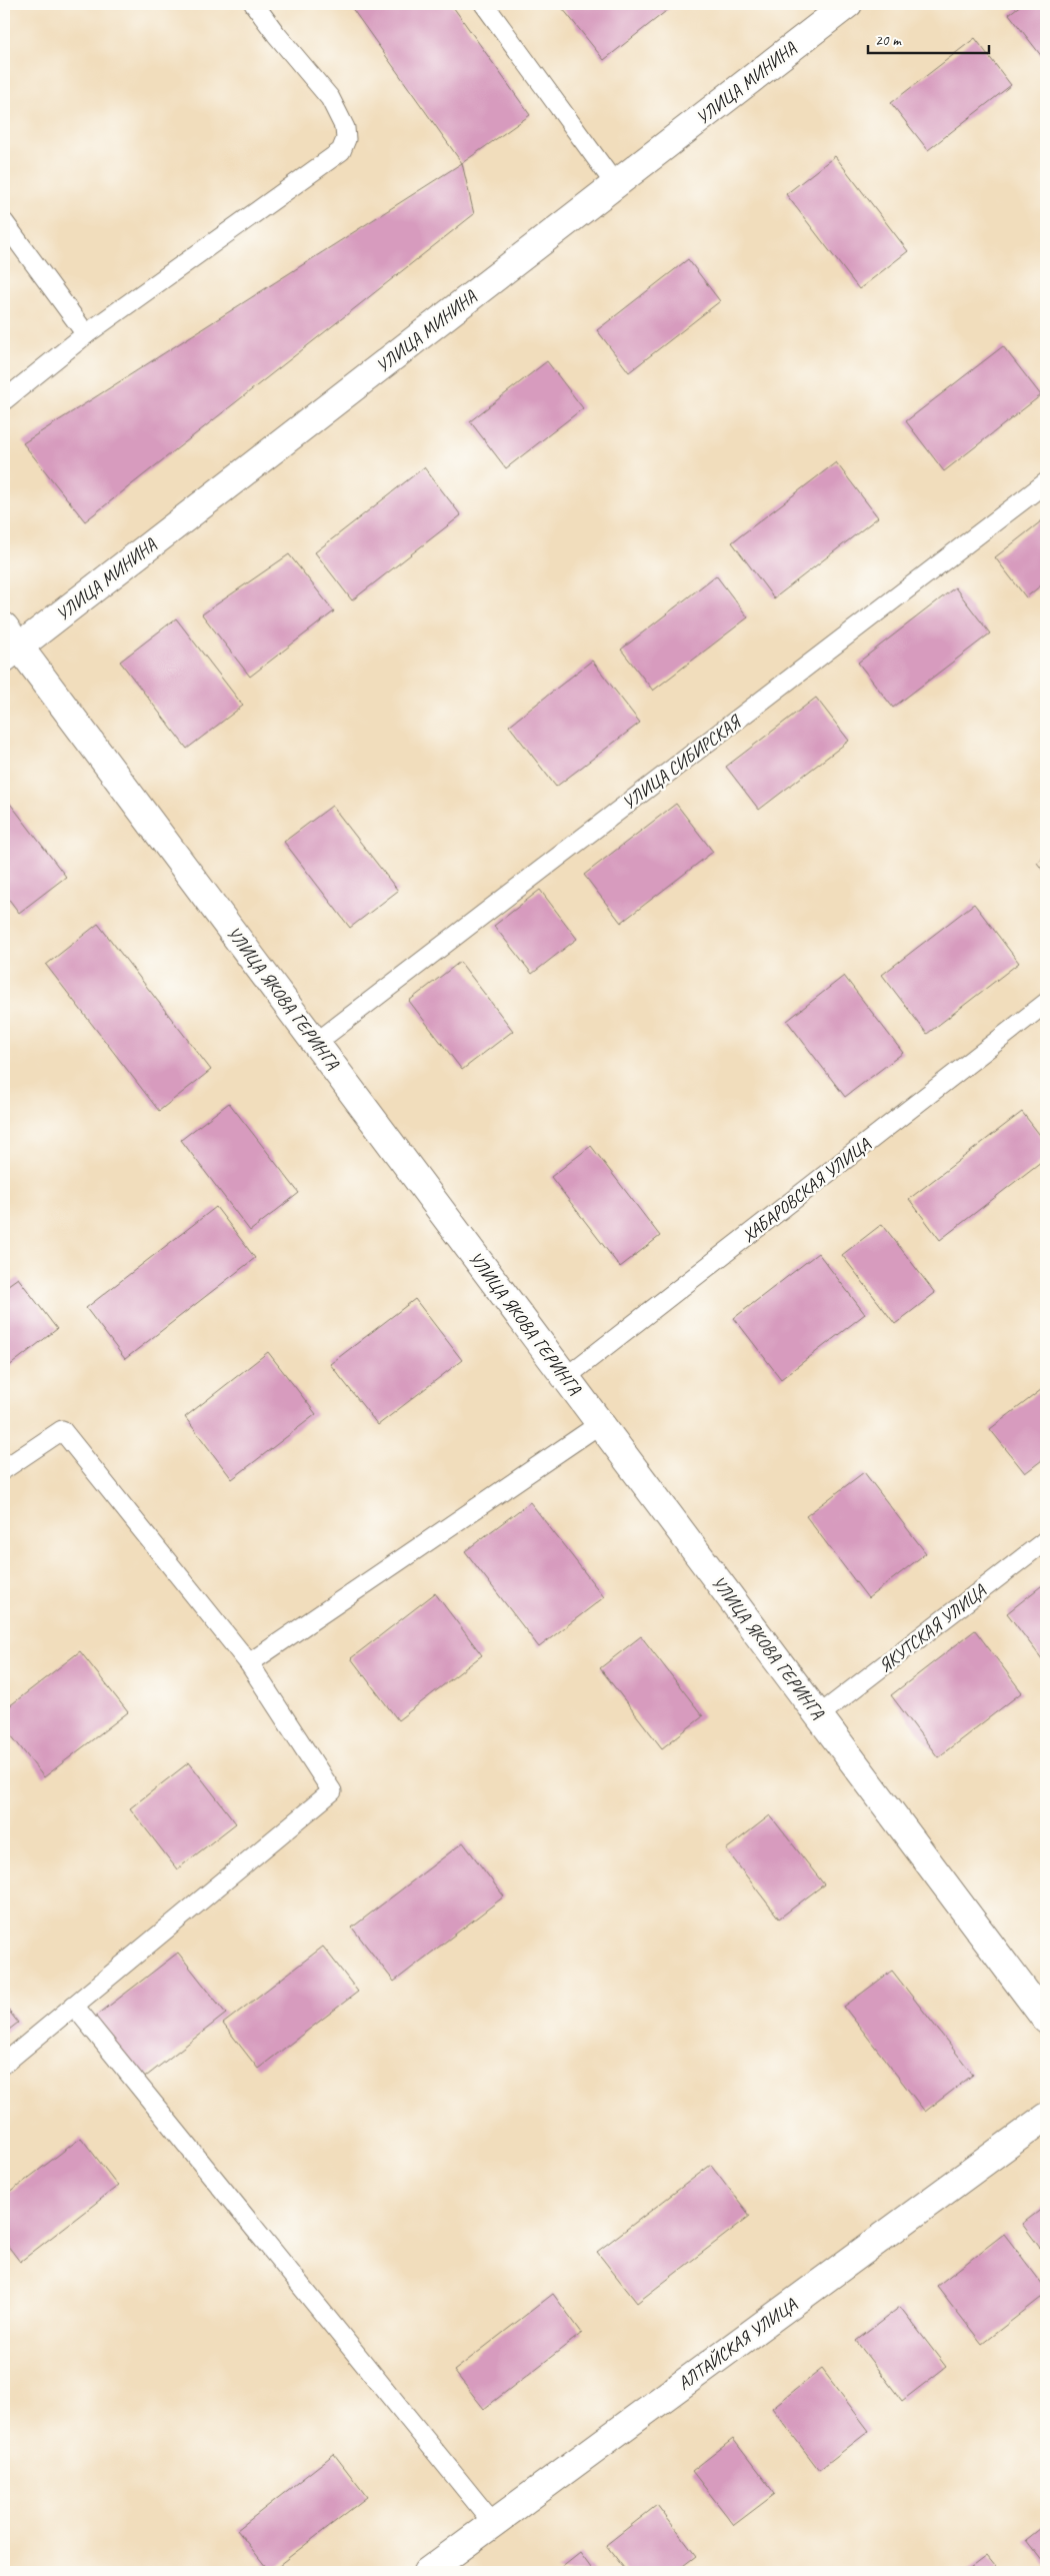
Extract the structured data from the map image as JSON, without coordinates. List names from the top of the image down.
{
  "streets": {
    "street": ["УЛИЦА МИНИНА", "УЛИЦА ЯКОВА ГЕРИНГА", "АЛТАЙСКАЯ УЛИЦА"],
    "lane": ["УЛИЦА СИБИРСКАЯ", "ХАБАРОВСКАЯ УЛИЦА", "ЯКУТСКАЯ УЛИЦА"]
  },
  "crossings": [
    ["УЛИЦА МИНИНА", "УЛИЦА ЯКОВА ГЕРИНГА"],
    ["УЛИЦА СИБИРСКАЯ", "УЛИЦА ЯКОВА ГЕРИНГА"],
    ["УЛИЦА ЯКОВА ГЕРИНГА", "ХАБАРОВСКАЯ УЛИЦА"],
    ["УЛИЦА ЯКОВА ГЕРИНГА", "ЯКУТСКАЯ УЛИЦА"]
  ],
  "scale_bar": "20 m"
}
